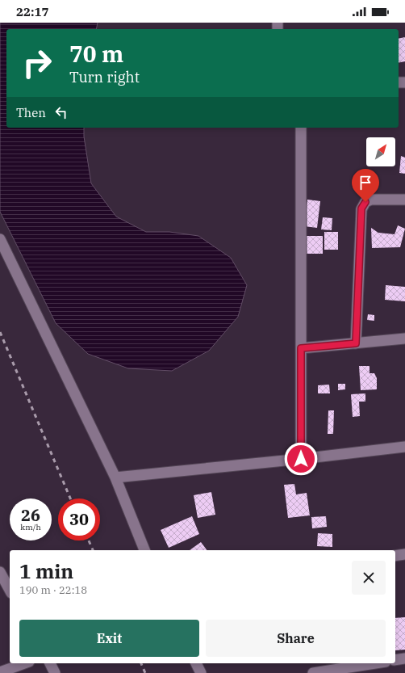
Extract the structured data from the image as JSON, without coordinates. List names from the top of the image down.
{
  "north": "top right",
  "page": {
    "status": "22:17",
    "turn": ["70 m", "Turn right"],
    "then": "Then",
    "speed": "26 km/h",
    "limit": "30",
    "heading": ["1 min", "190 m · 22:18"],
    "buttons": ["Exit", "Share"]
  }
}
